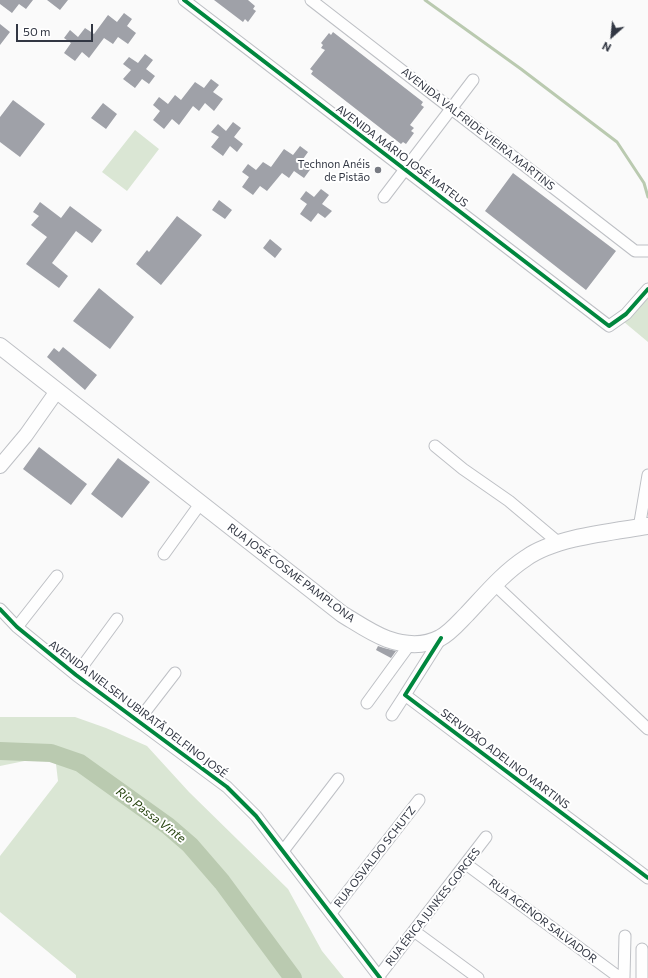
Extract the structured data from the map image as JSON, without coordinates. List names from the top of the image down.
{
  "streets": {
    "main road": ["RUA JOSÉ COSME PAMPLONA"],
    "street": [
      "AVENIDA VALFRIDE VIEIRA MARTINS",
      "AVENIDA MÁRIO JOSÉ MATEUS",
      "AVENIDA NIELSEN UBIRATÃ DELFINO JOSÉ",
      "SERVIDÃO ADELINO MARTINS",
      "RUA OSVALDO SCHUTZ",
      "RUA ÉRICA JUNKES GORGES",
      "RUA AGENOR SALVADOR"
    ]
  },
  "crossings": [
    ["AVENIDA NIELSEN UBIRATÃ DELFINO JOSÉ", "RUA OSVALDO SCHUTZ"],
    ["AVENIDA NIELSEN UBIRATÃ DELFINO JOSÉ", "RUA ÉRICA JUNKES GORGES"],
    ["RUA ÉRICA JUNKES GORGES", "RUA AGENOR SALVADOR"]
  ],
  "water": ["Rio Passa Vinte"],
  "places": ["Technon Anéis de Pistão"],
  "scale_bar": "50 m",
  "north": "bottom left"
}
